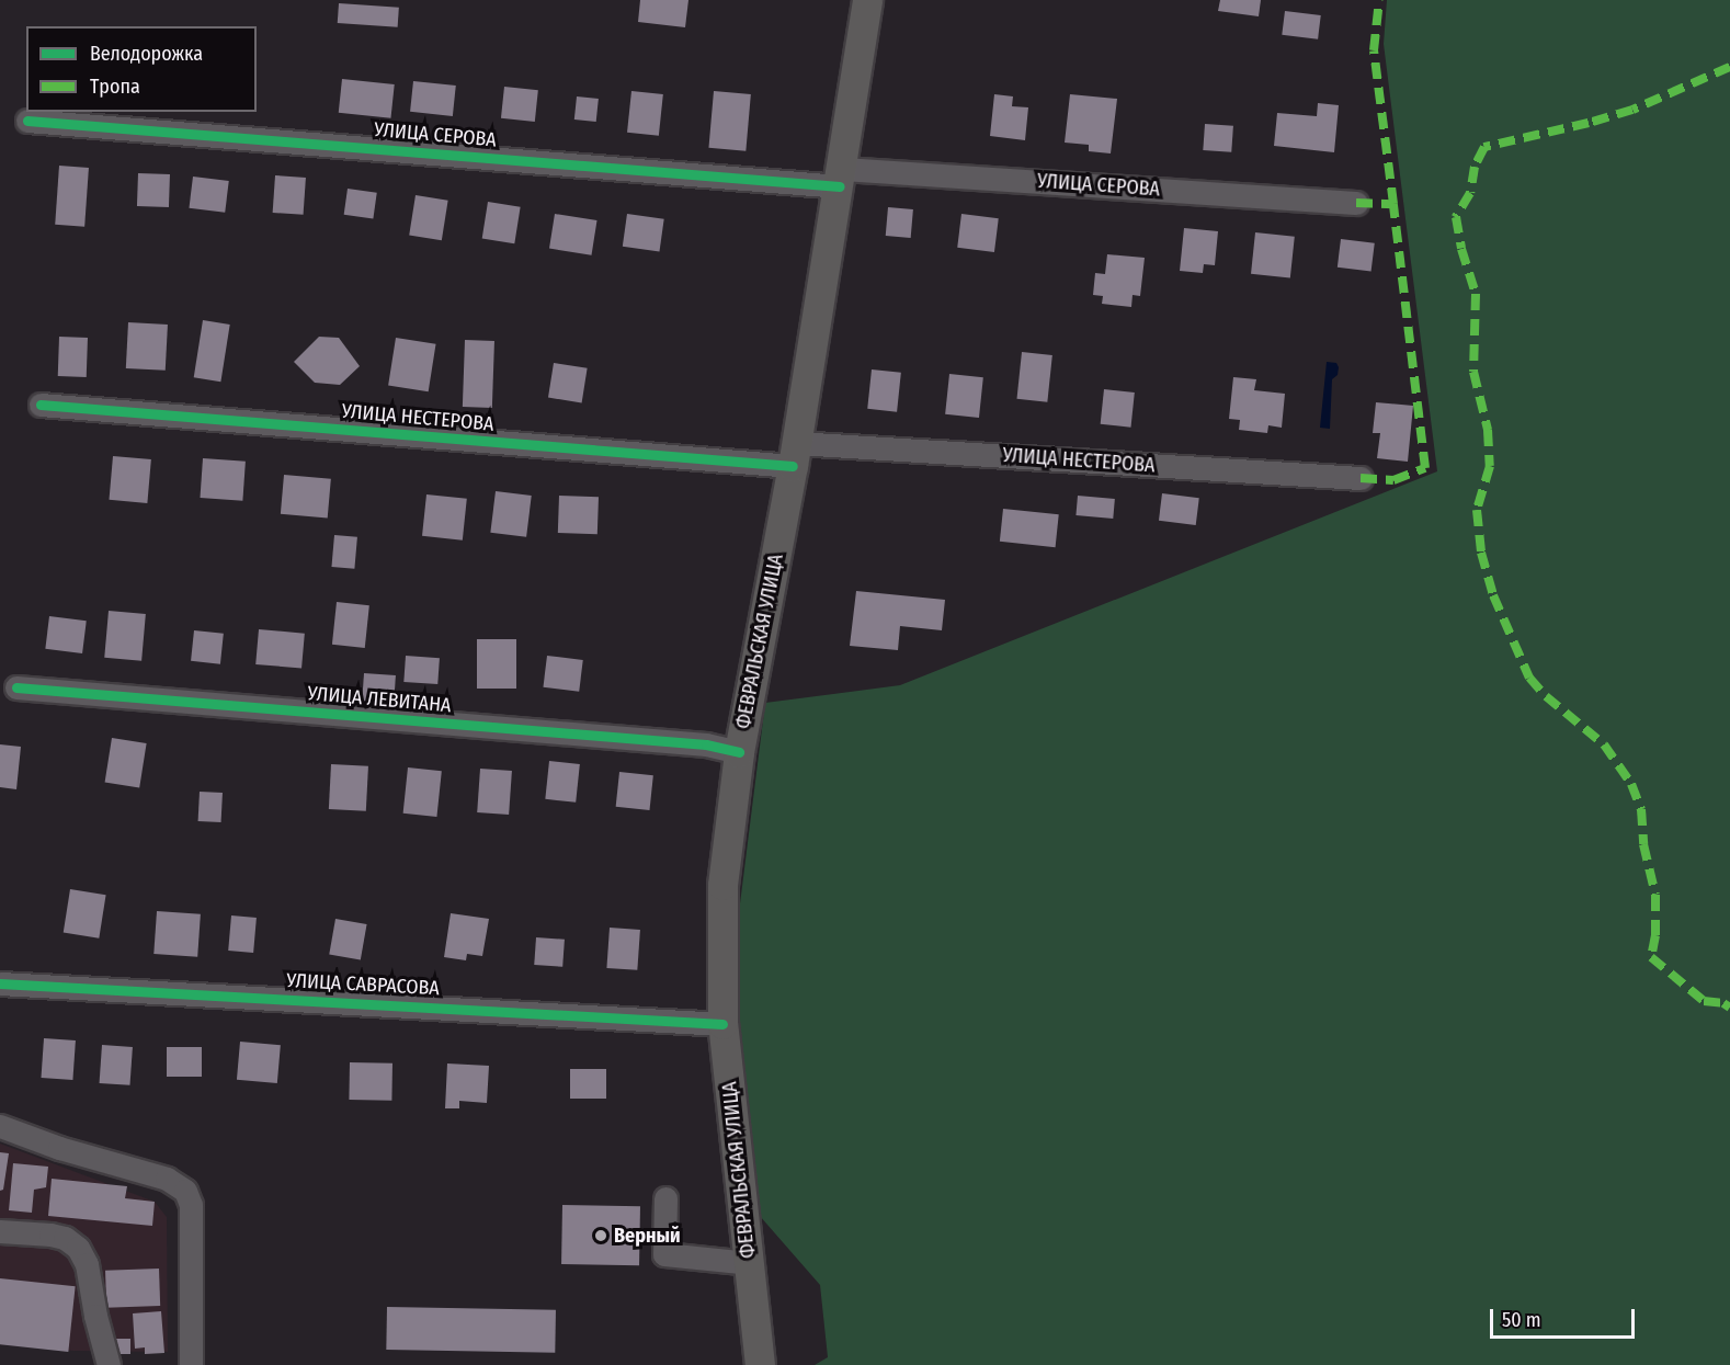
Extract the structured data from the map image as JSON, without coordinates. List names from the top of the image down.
{
  "streets": {
    "main road": ["ФЕВРАЛЬСКАЯ УЛИЦА"],
    "street": [
      "УЛИЦА СЕРОВА",
      "УЛИЦА НЕСТЕРОВА",
      "УЛИЦА ЛЕВИТАНА",
      "УЛИЦА САВРАСОВА"
    ]
  },
  "crossings": [
    ["УЛИЦА СЕРОВА", "ФЕВРАЛЬСКАЯ УЛИЦА"],
    ["УЛИЦА НЕСТЕРОВА", "ФЕВРАЛЬСКАЯ УЛИЦА"],
    ["ФЕВРАЛЬСКАЯ УЛИЦА", "УЛИЦА ЛЕВИТАНА"],
    ["ФЕВРАЛЬСКАЯ УЛИЦА", "УЛИЦА САВРАСОВА"]
  ],
  "places": ["Верный"],
  "legend": ["Велодорожка", "Тропа"],
  "scale_bar": "50 m"
}
